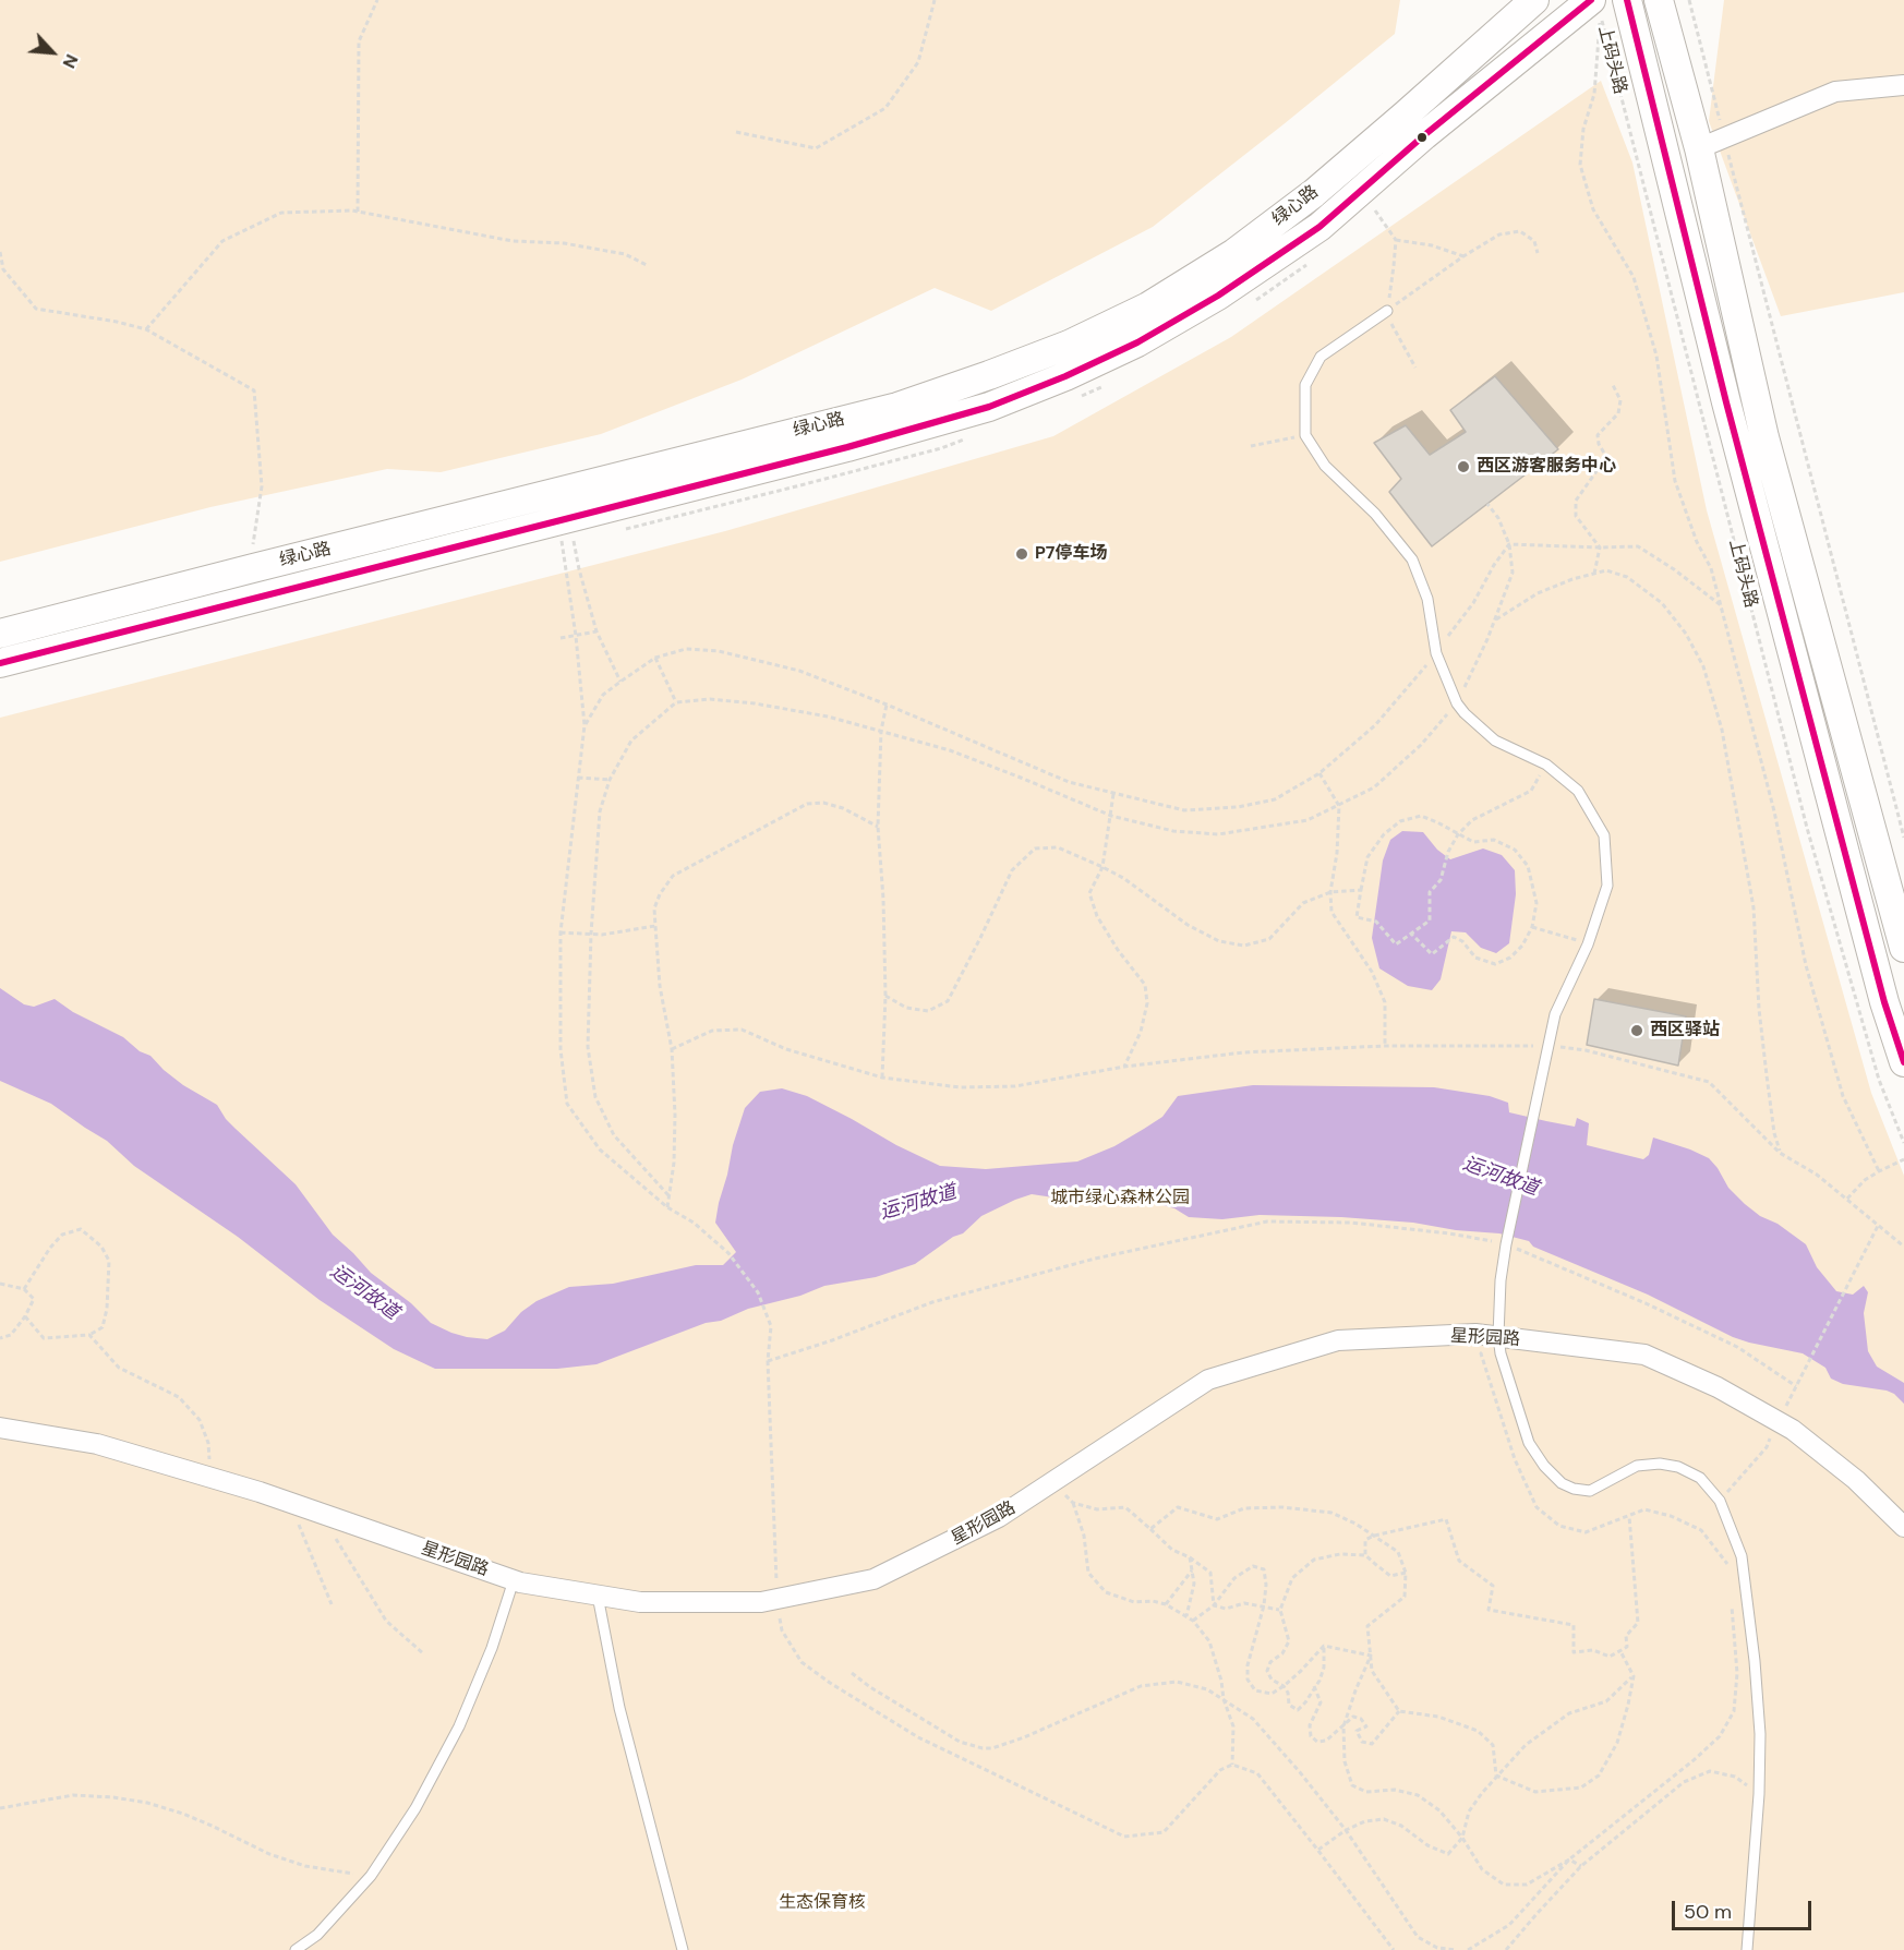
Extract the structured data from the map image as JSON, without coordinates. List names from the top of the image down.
{
  "streets": {
    "main road": ["上码头路", "绿心路"],
    "street": ["星形园路"]
  },
  "crossings": [
    ["上码头路", "绿心路"]
  ],
  "water": ["运河故道"],
  "parks": ["城市绿心森林公园", "生态保育核"],
  "places": ["西区游客服务中心", "P7停车场", "西区驿站"],
  "scale_bar": "50 m",
  "north": "bottom right"
}
